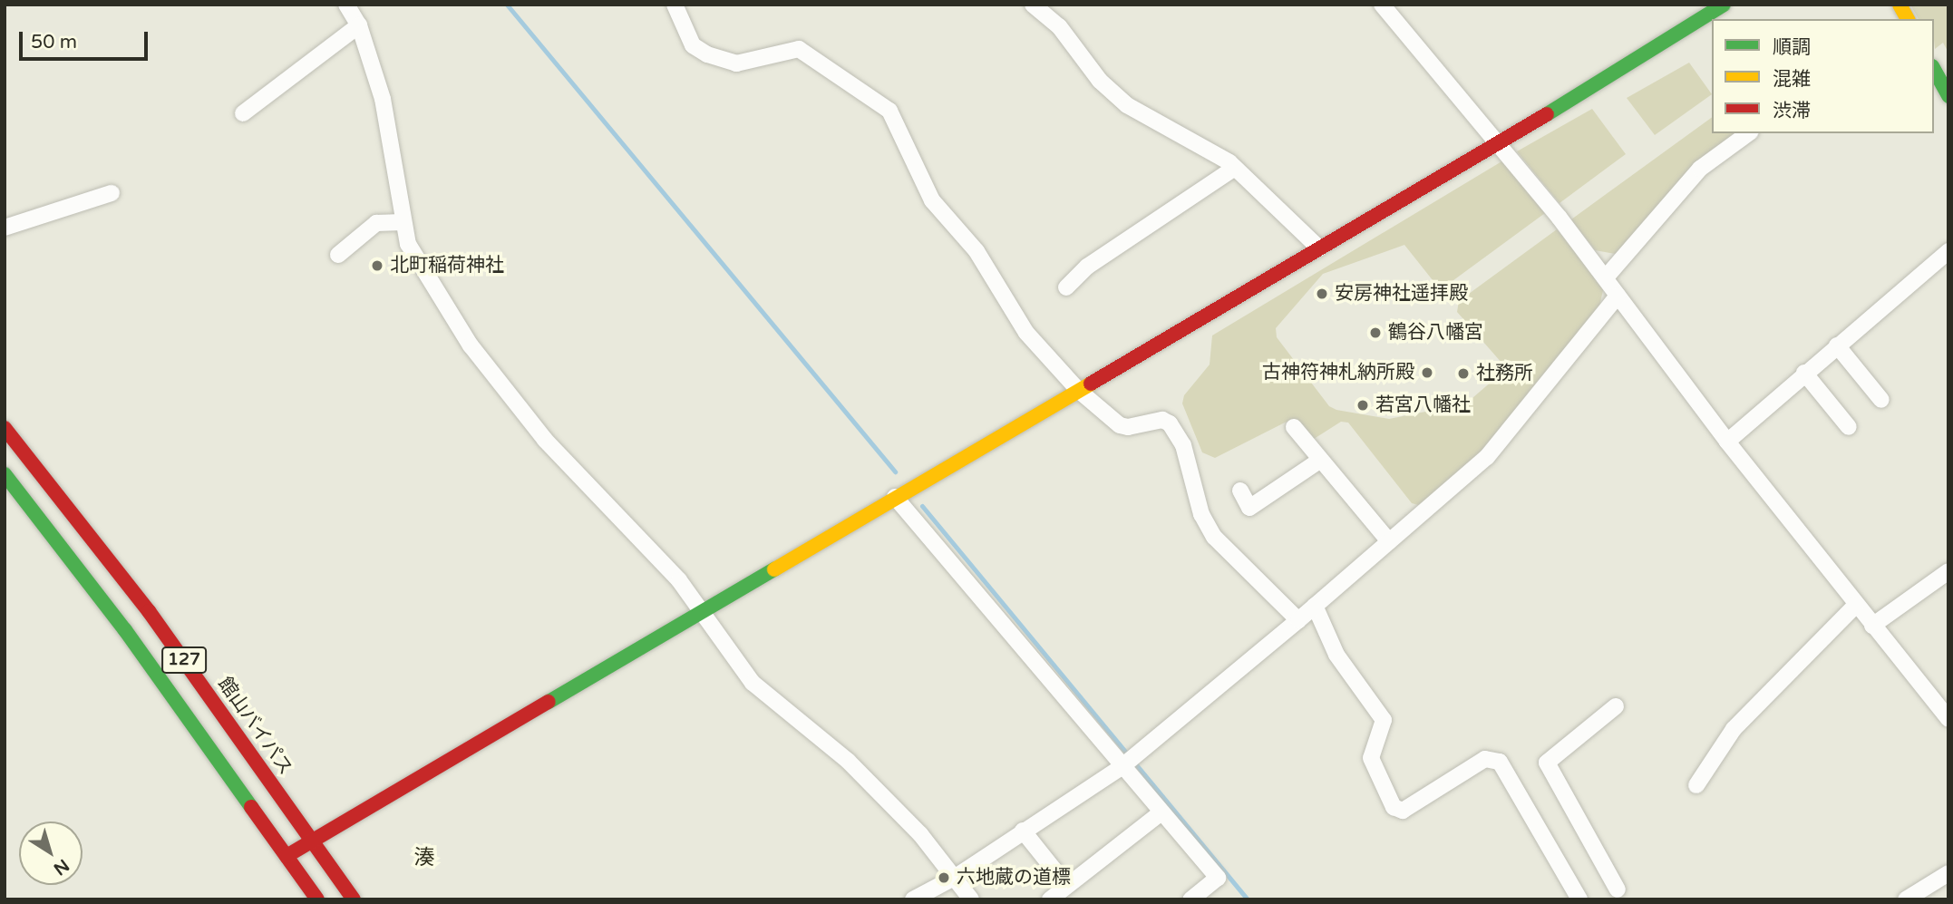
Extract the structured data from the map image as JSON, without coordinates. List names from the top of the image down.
{
  "streets": {
    "main road": ["127", "館山バイパス"]
  },
  "districts": ["湊"],
  "places": [
    "北町稲荷神社",
    "安房神社遥拝殿",
    "鶴谷八幡宮",
    "古神符神札納所殿",
    "社務所",
    "若宮八幡社",
    "六地蔵の道標"
  ],
  "legend": ["順調", "混雑", "渋滞"],
  "scale_bar": "50 m",
  "north": "bottom right"
}
